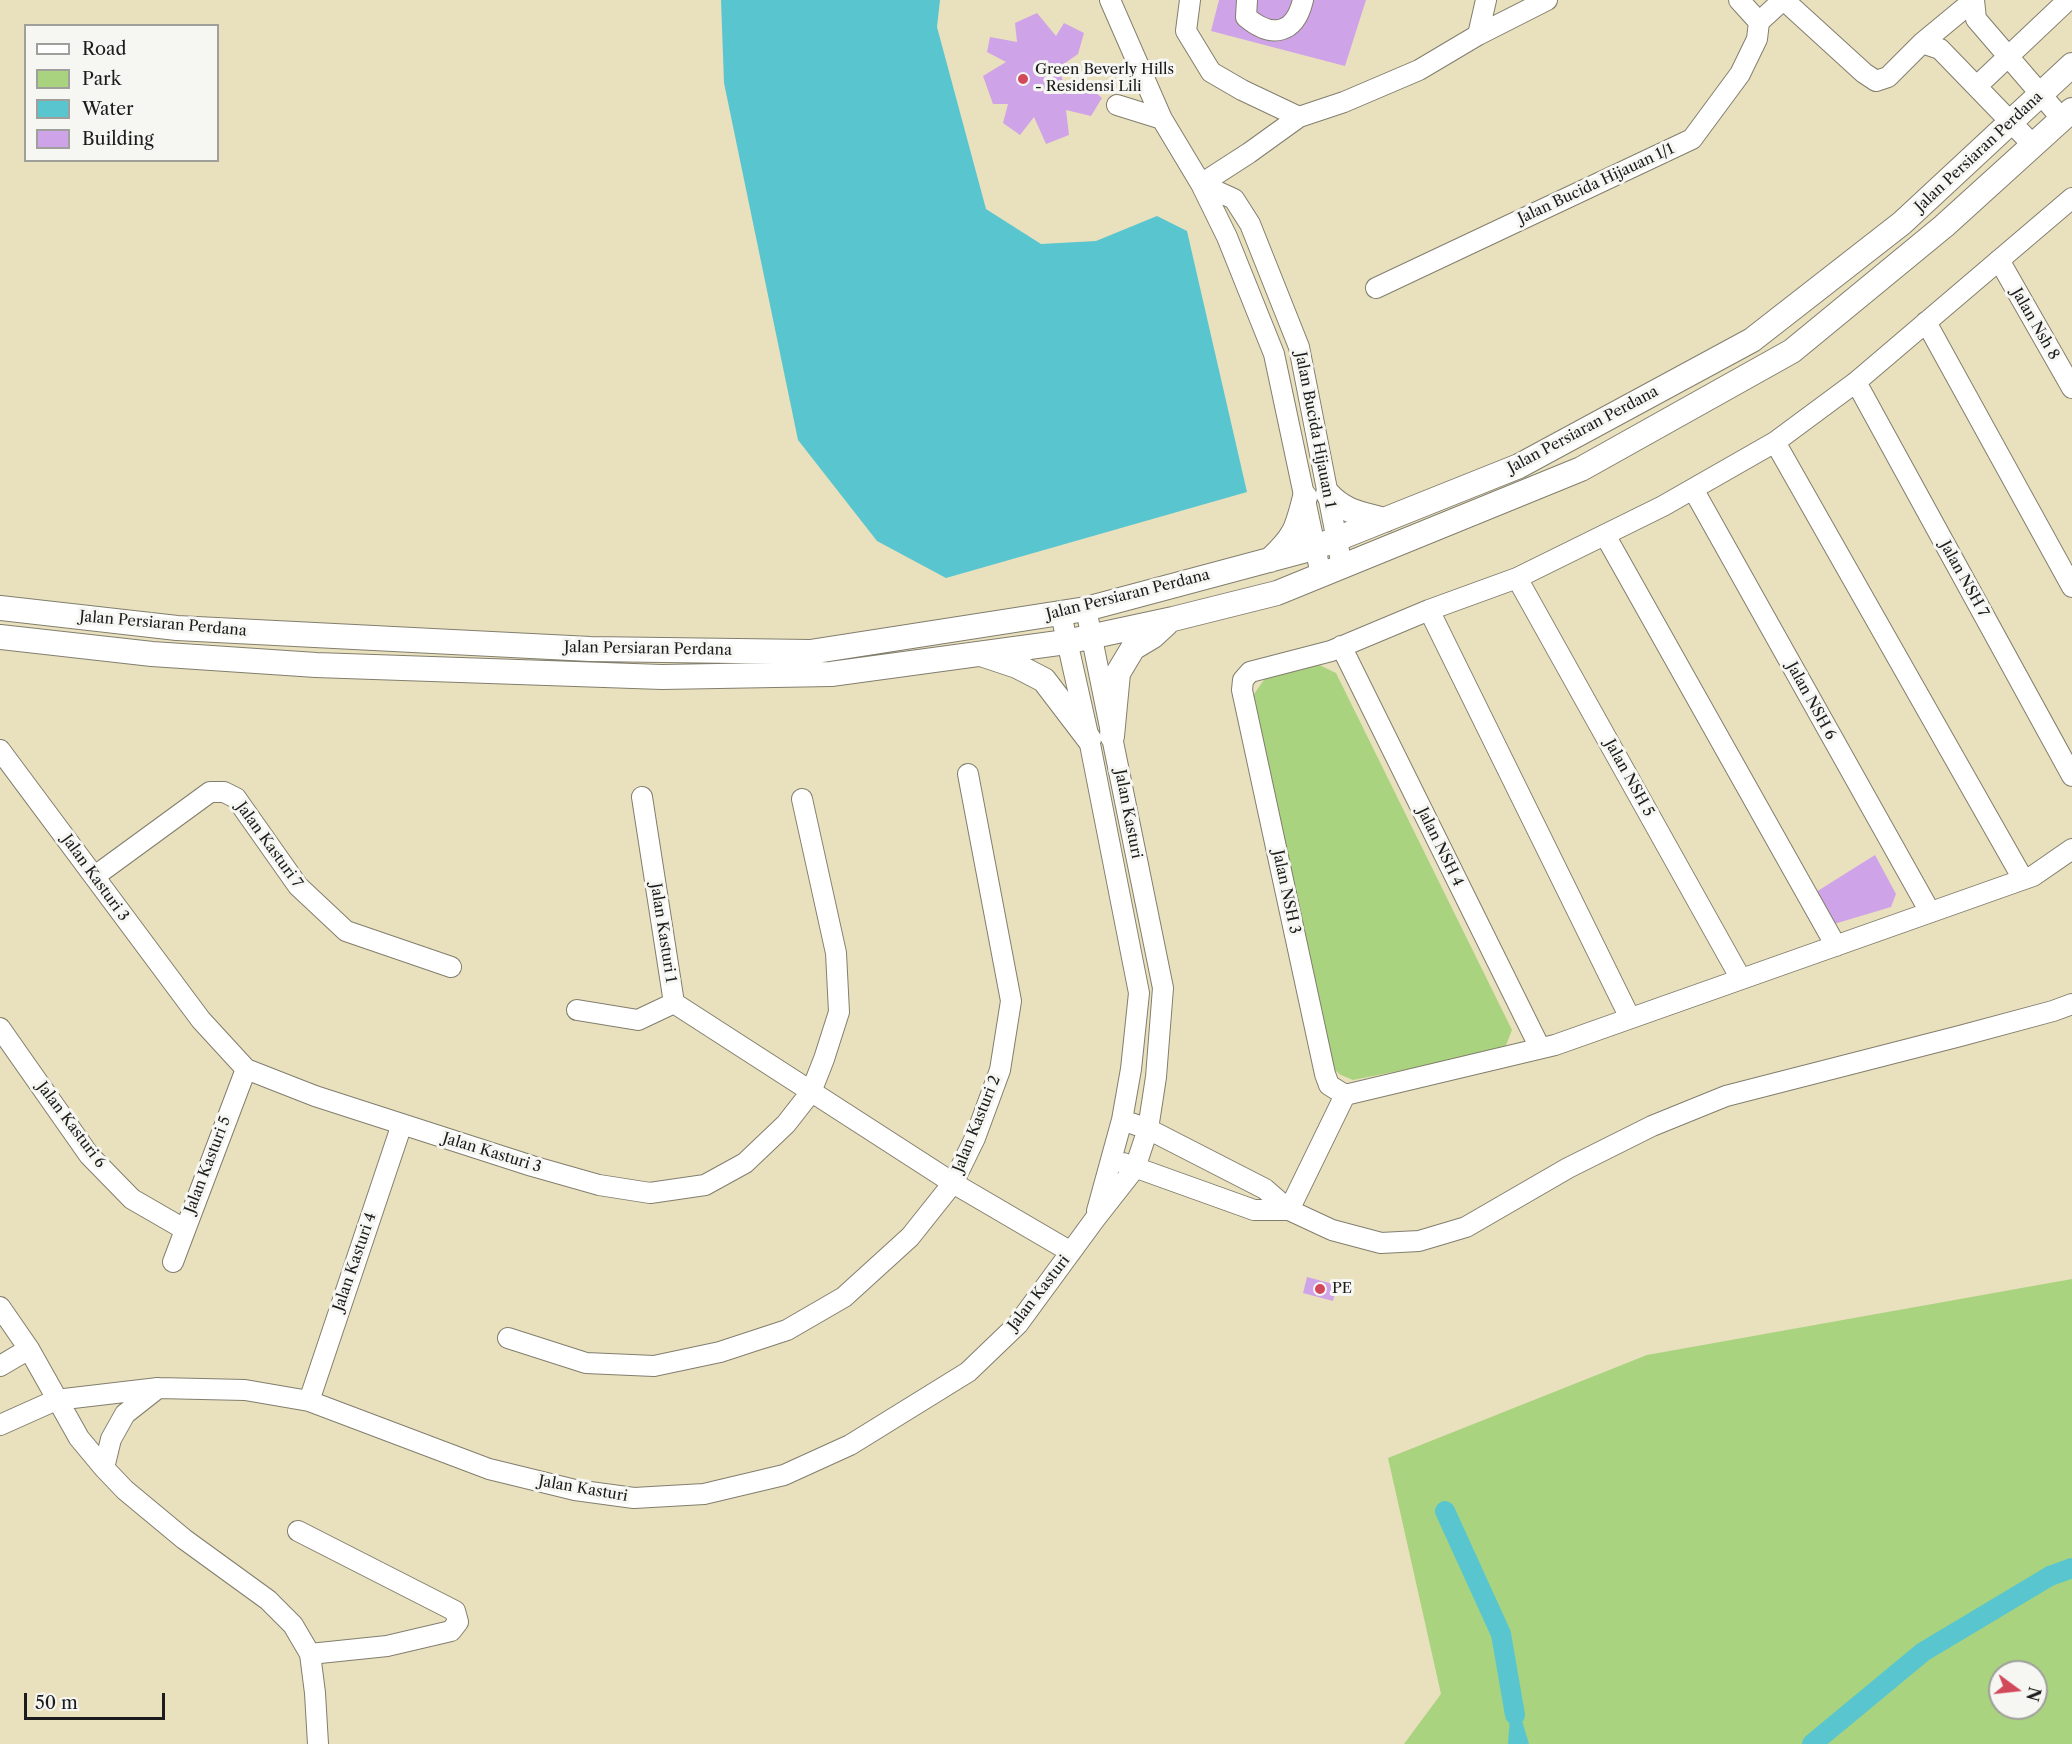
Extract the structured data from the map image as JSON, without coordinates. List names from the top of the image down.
{
  "streets": {
    "main road": ["Jalan Persiaran Perdana"],
    "street": [
      "Jalan Bucida Hijauan 1/1",
      "Jalan Nsh 8",
      "Jalan Bucida Hijauan 1",
      "Jalan NSH 7",
      "Jalan NSH 6",
      "Jalan NSH 5",
      "Jalan Kasturi",
      "Jalan Kasturi 7",
      "Jalan NSH 4",
      "Jalan Kasturi 3",
      "Jalan NSH 3",
      "Jalan Kasturi 1",
      "Jalan Kasturi 2",
      "Jalan Kasturi 6",
      "Jalan Kasturi 5",
      "Jalan Kasturi 4"
    ]
  },
  "crossings": [
    ["Jalan Persiaran Perdana", "Jalan Bucida Hijauan 1"],
    ["Jalan Persiaran Perdana", "Jalan Kasturi"],
    ["Jalan Kasturi", "Jalan Kasturi 4"],
    ["Jalan Kasturi 7", "Jalan Kasturi 3"],
    ["Jalan NSH 4", "Jalan NSH 3"],
    ["Jalan Kasturi 3", "Jalan Kasturi 5"],
    ["Jalan Kasturi 3", "Jalan Kasturi 4"],
    ["Jalan Kasturi 6", "Jalan Kasturi 5"]
  ],
  "places": ["Green Beverly Hills - Residensi Lili", "PE"],
  "legend": [
    "Road",
    "Park",
    "Water",
    "Building"
  ],
  "scale_bar": "50 m",
  "north": "right"
}
